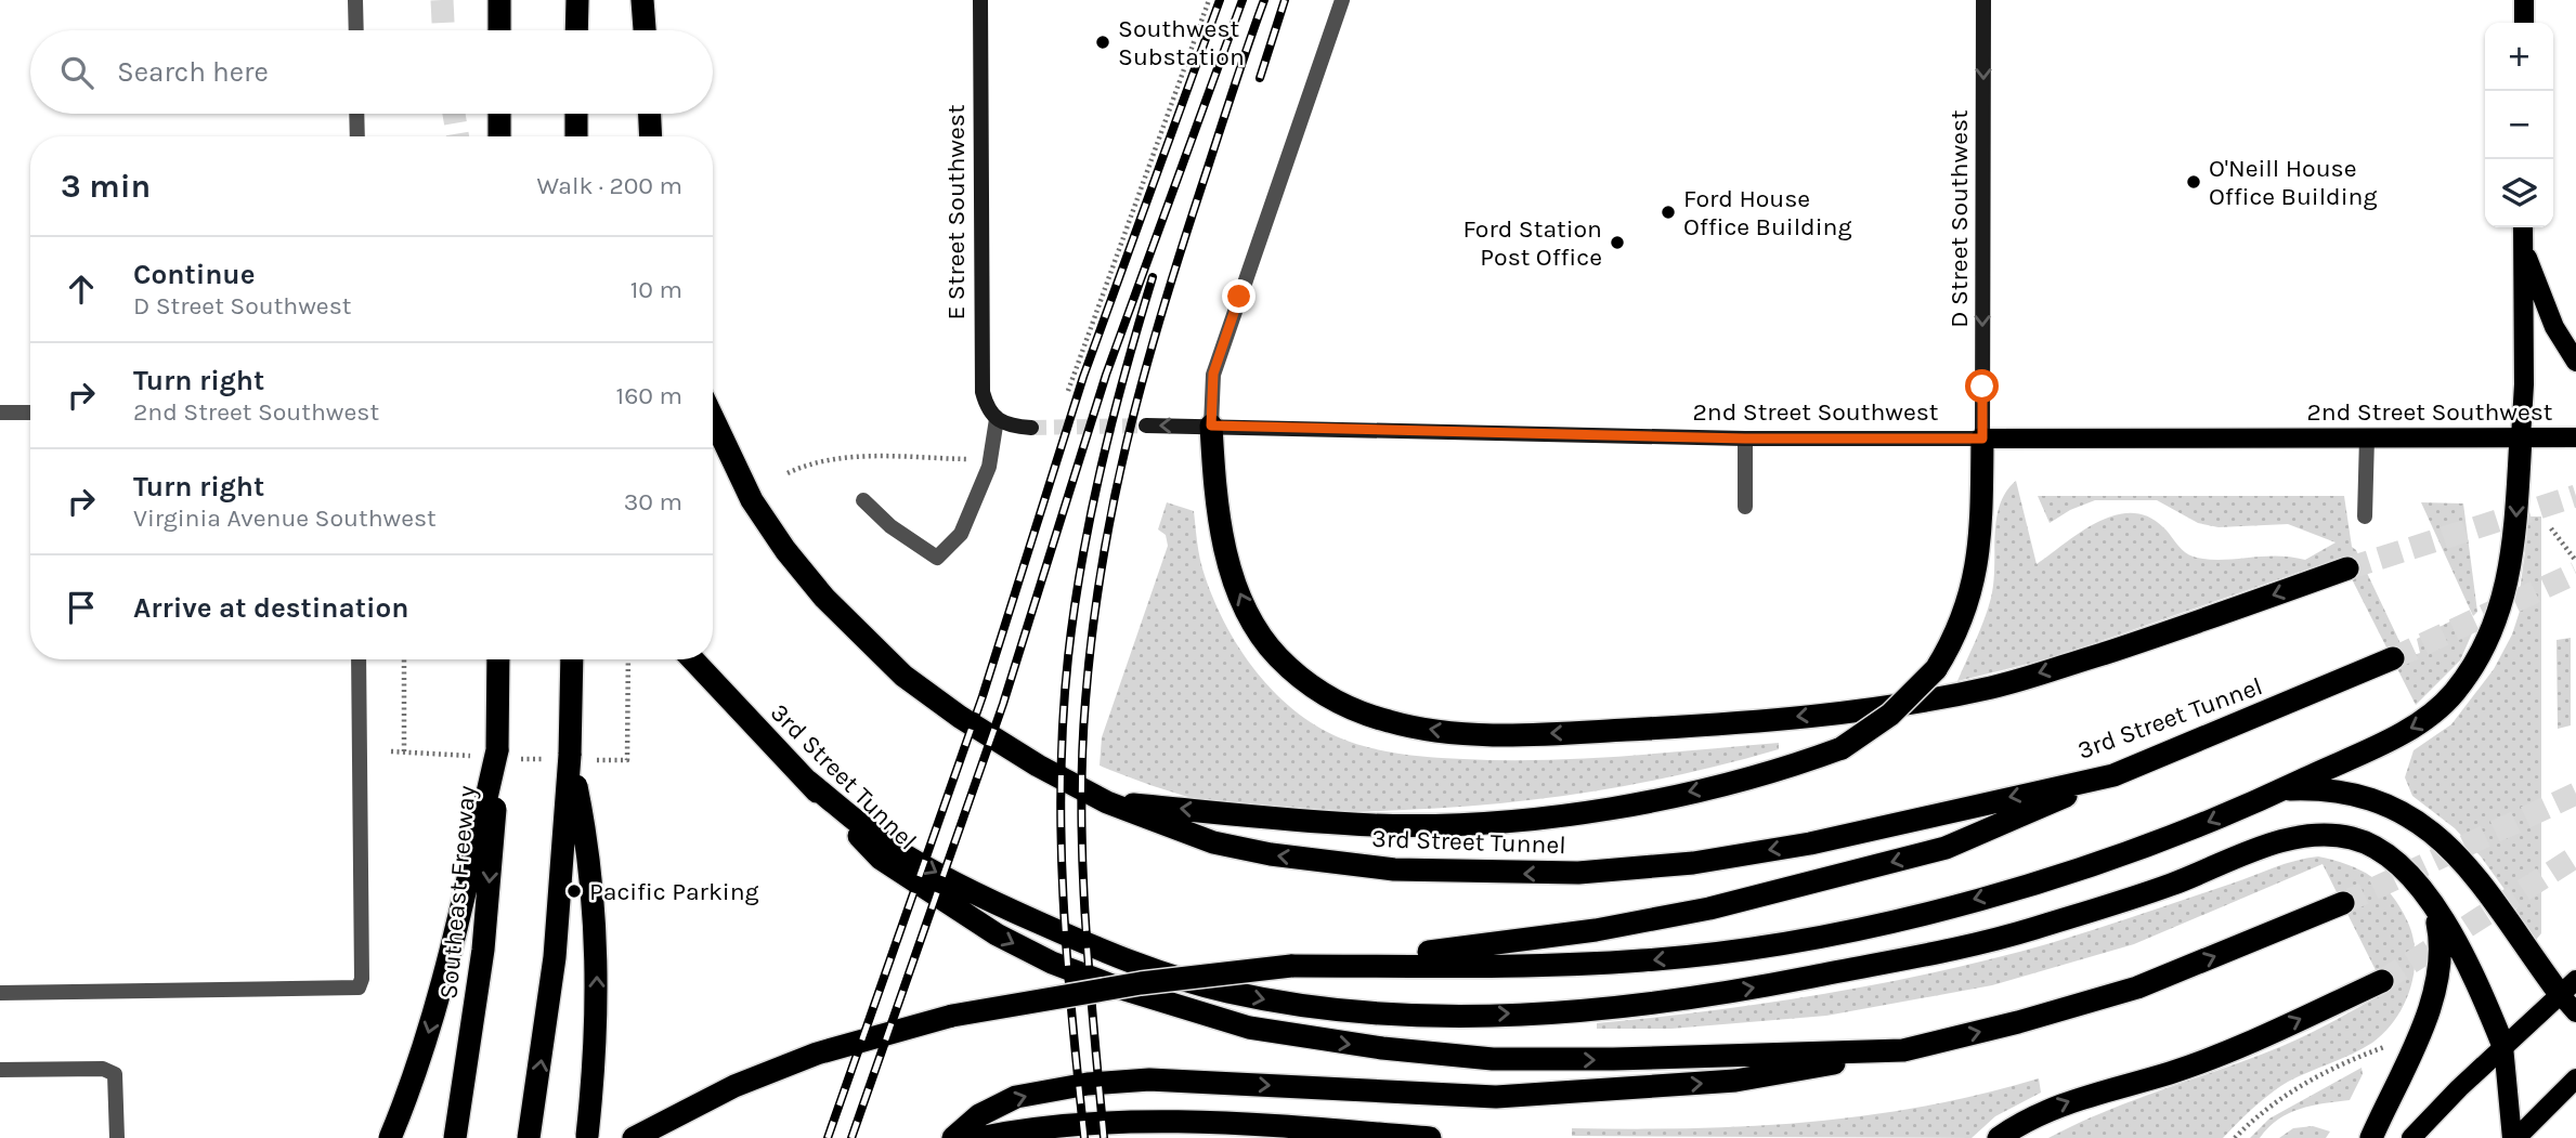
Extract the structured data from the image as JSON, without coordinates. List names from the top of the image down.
{
  "streets": {
    "highway": ["3rd Street Tunnel", "Southeast Freeway"],
    "main road": ["2nd Street Southwest"],
    "street": ["E Street Southwest", "D Street Southwest"]
  },
  "crossings": [
    ["D Street Southwest", "2nd Street Southwest"]
  ],
  "one_way": ["D Street Southwest"],
  "places": [
    "Southwest Substation",
    "O'Neill House Office Building",
    "Ford House Office Building",
    "Ford Station Post Office",
    "Pacific Parking"
  ],
  "page": {
    "map_buttons": ["+", "−"],
    "search": "Search here",
    "heading": ["3 min", "Walk · 200 m"],
    "list": [
      ["Continue", "D Street Southwest", "10 m"],
      ["Turn right", "2nd Street Southwest", "160 m"],
      ["Turn right", "Virginia Avenue Southwest", "30 m"],
      "Arrive at destination"
    ]
  }
}
